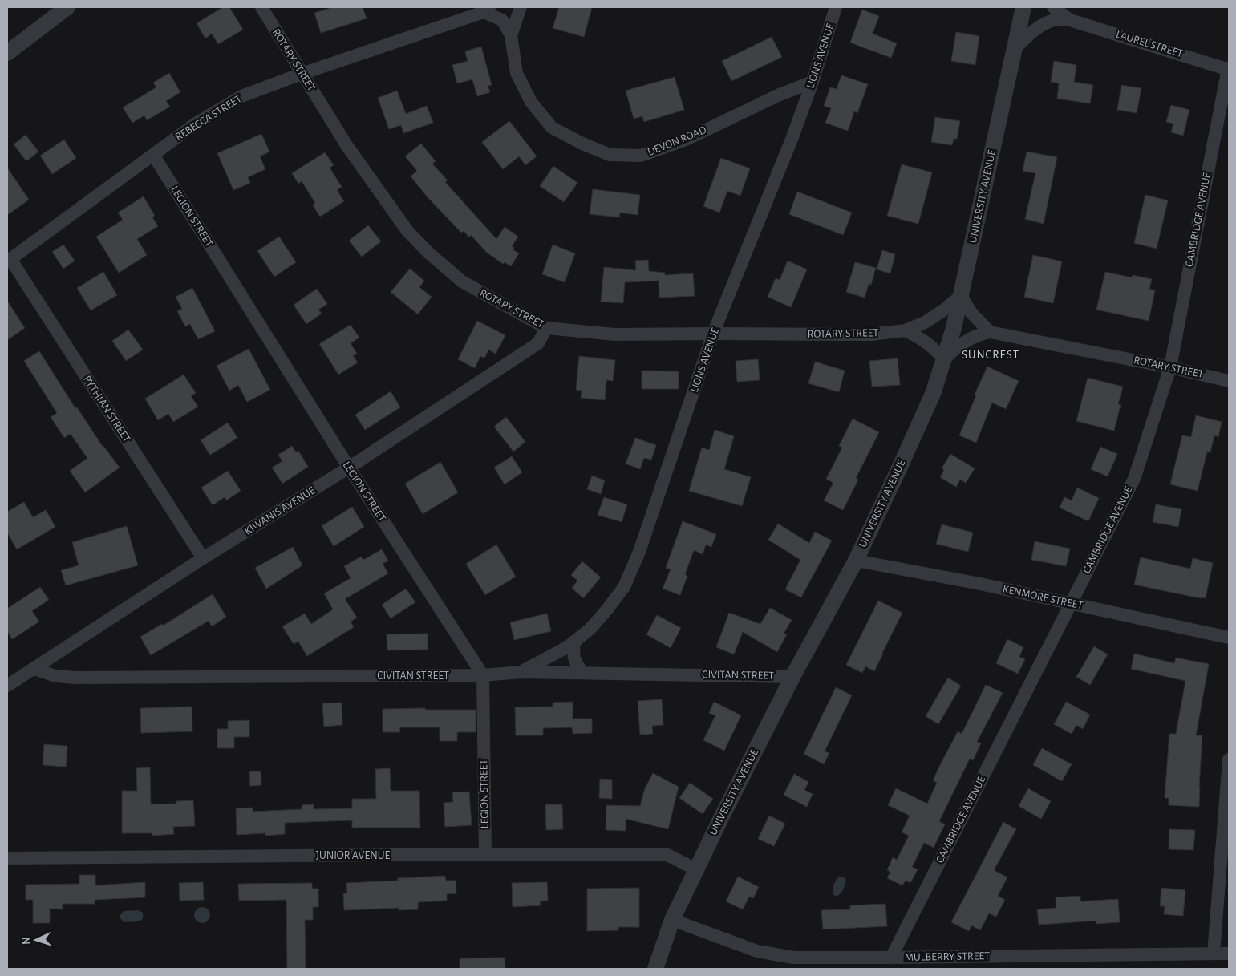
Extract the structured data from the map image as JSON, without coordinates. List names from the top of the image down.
{
  "streets": {
    "street": [
      "LAUREL STREET",
      "LIONS AVENUE",
      "ROTARY STREET",
      "REBECCA STREET",
      "DEVON ROAD",
      "UNIVERSITY AVENUE",
      "LEGION STREET",
      "CAMBRIDGE AVENUE",
      "PYTHIAN STREET",
      "KIWANIS AVENUE",
      "KENMORE STREET",
      "CIVITAN STREET",
      "JUNIOR AVENUE",
      "MULBERRY STREET"
    ]
  },
  "crossings": [
    ["LAUREL STREET", "CAMBRIDGE AVENUE"],
    ["LIONS AVENUE", "ROTARY STREET"],
    ["LIONS AVENUE", "DEVON ROAD"],
    ["LIONS AVENUE", "CIVITAN STREET"],
    ["ROTARY STREET", "REBECCA STREET"],
    ["ROTARY STREET", "UNIVERSITY AVENUE"],
    ["ROTARY STREET", "CAMBRIDGE AVENUE"],
    ["ROTARY STREET", "KIWANIS AVENUE"],
    ["REBECCA STREET", "LEGION STREET"],
    ["REBECCA STREET", "PYTHIAN STREET"],
    ["UNIVERSITY AVENUE", "KENMORE STREET"],
    ["UNIVERSITY AVENUE", "CIVITAN STREET"],
    ["UNIVERSITY AVENUE", "JUNIOR AVENUE"],
    ["UNIVERSITY AVENUE", "MULBERRY STREET"],
    ["LEGION STREET", "KIWANIS AVENUE"],
    ["LEGION STREET", "CIVITAN STREET"],
    ["LEGION STREET", "JUNIOR AVENUE"],
    ["CAMBRIDGE AVENUE", "KENMORE STREET"],
    ["CAMBRIDGE AVENUE", "MULBERRY STREET"],
    ["PYTHIAN STREET", "KIWANIS AVENUE"],
    ["KIWANIS AVENUE", "CIVITAN STREET"]
  ],
  "districts": ["SUNCREST"],
  "north": "left"
}
